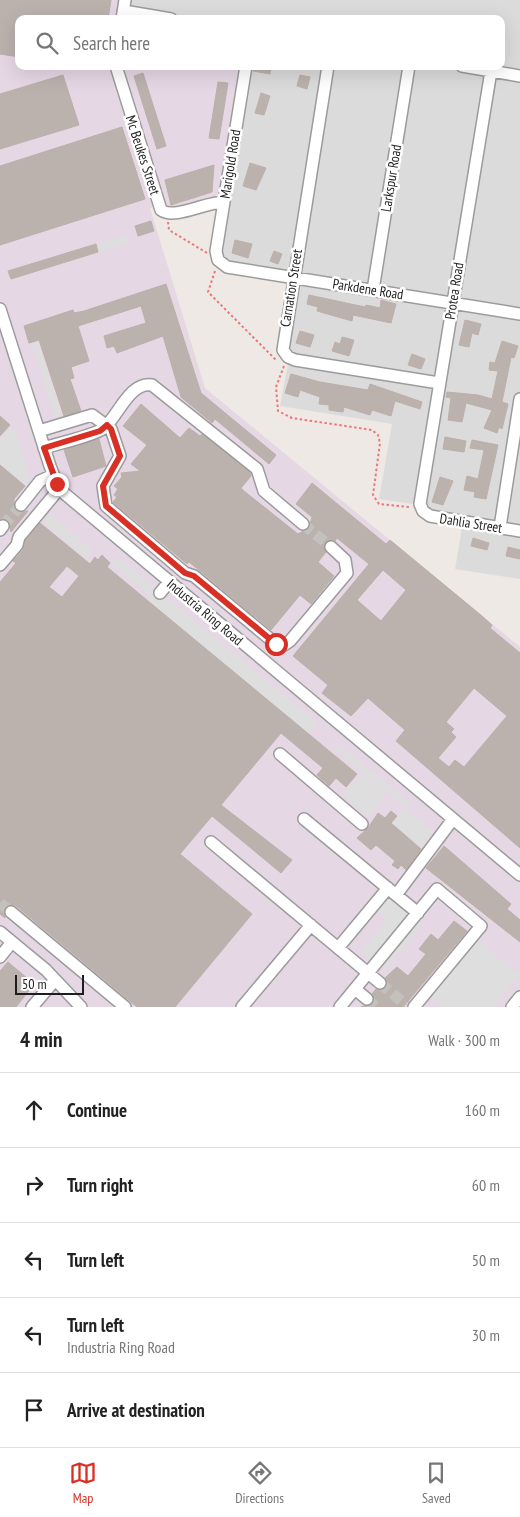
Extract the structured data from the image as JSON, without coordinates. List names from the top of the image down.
{
  "streets": {
    "street": [
      "Mc Beukes Street",
      "Marigold Road",
      "Larkspur Road",
      "Carnation Street",
      "Parkdene Road",
      "Protea Road",
      "Dahlia Street",
      "Industria Ring Road"
    ]
  },
  "crossings": [
    ["Marigold Road", "Parkdene Road"],
    ["Larkspur Road", "Parkdene Road"],
    ["Carnation Street", "Parkdene Road"],
    ["Parkdene Road", "Protea Road"],
    ["Protea Road", "Dahlia Street"]
  ],
  "scale_bar": "50 m",
  "page": {
    "search": "Search here",
    "scale": "50 m",
    "heading": ["4 min", "Walk · 300 m"],
    "list": [
      ["Continue", "160 m"],
      ["Turn right", "60 m"],
      ["Turn left", "50 m"],
      ["Turn left", "Industria Ring Road", "30 m"],
      "Arrive at destination"
    ],
    "nav": ["Map", "Directions", "Saved"]
  }
}
